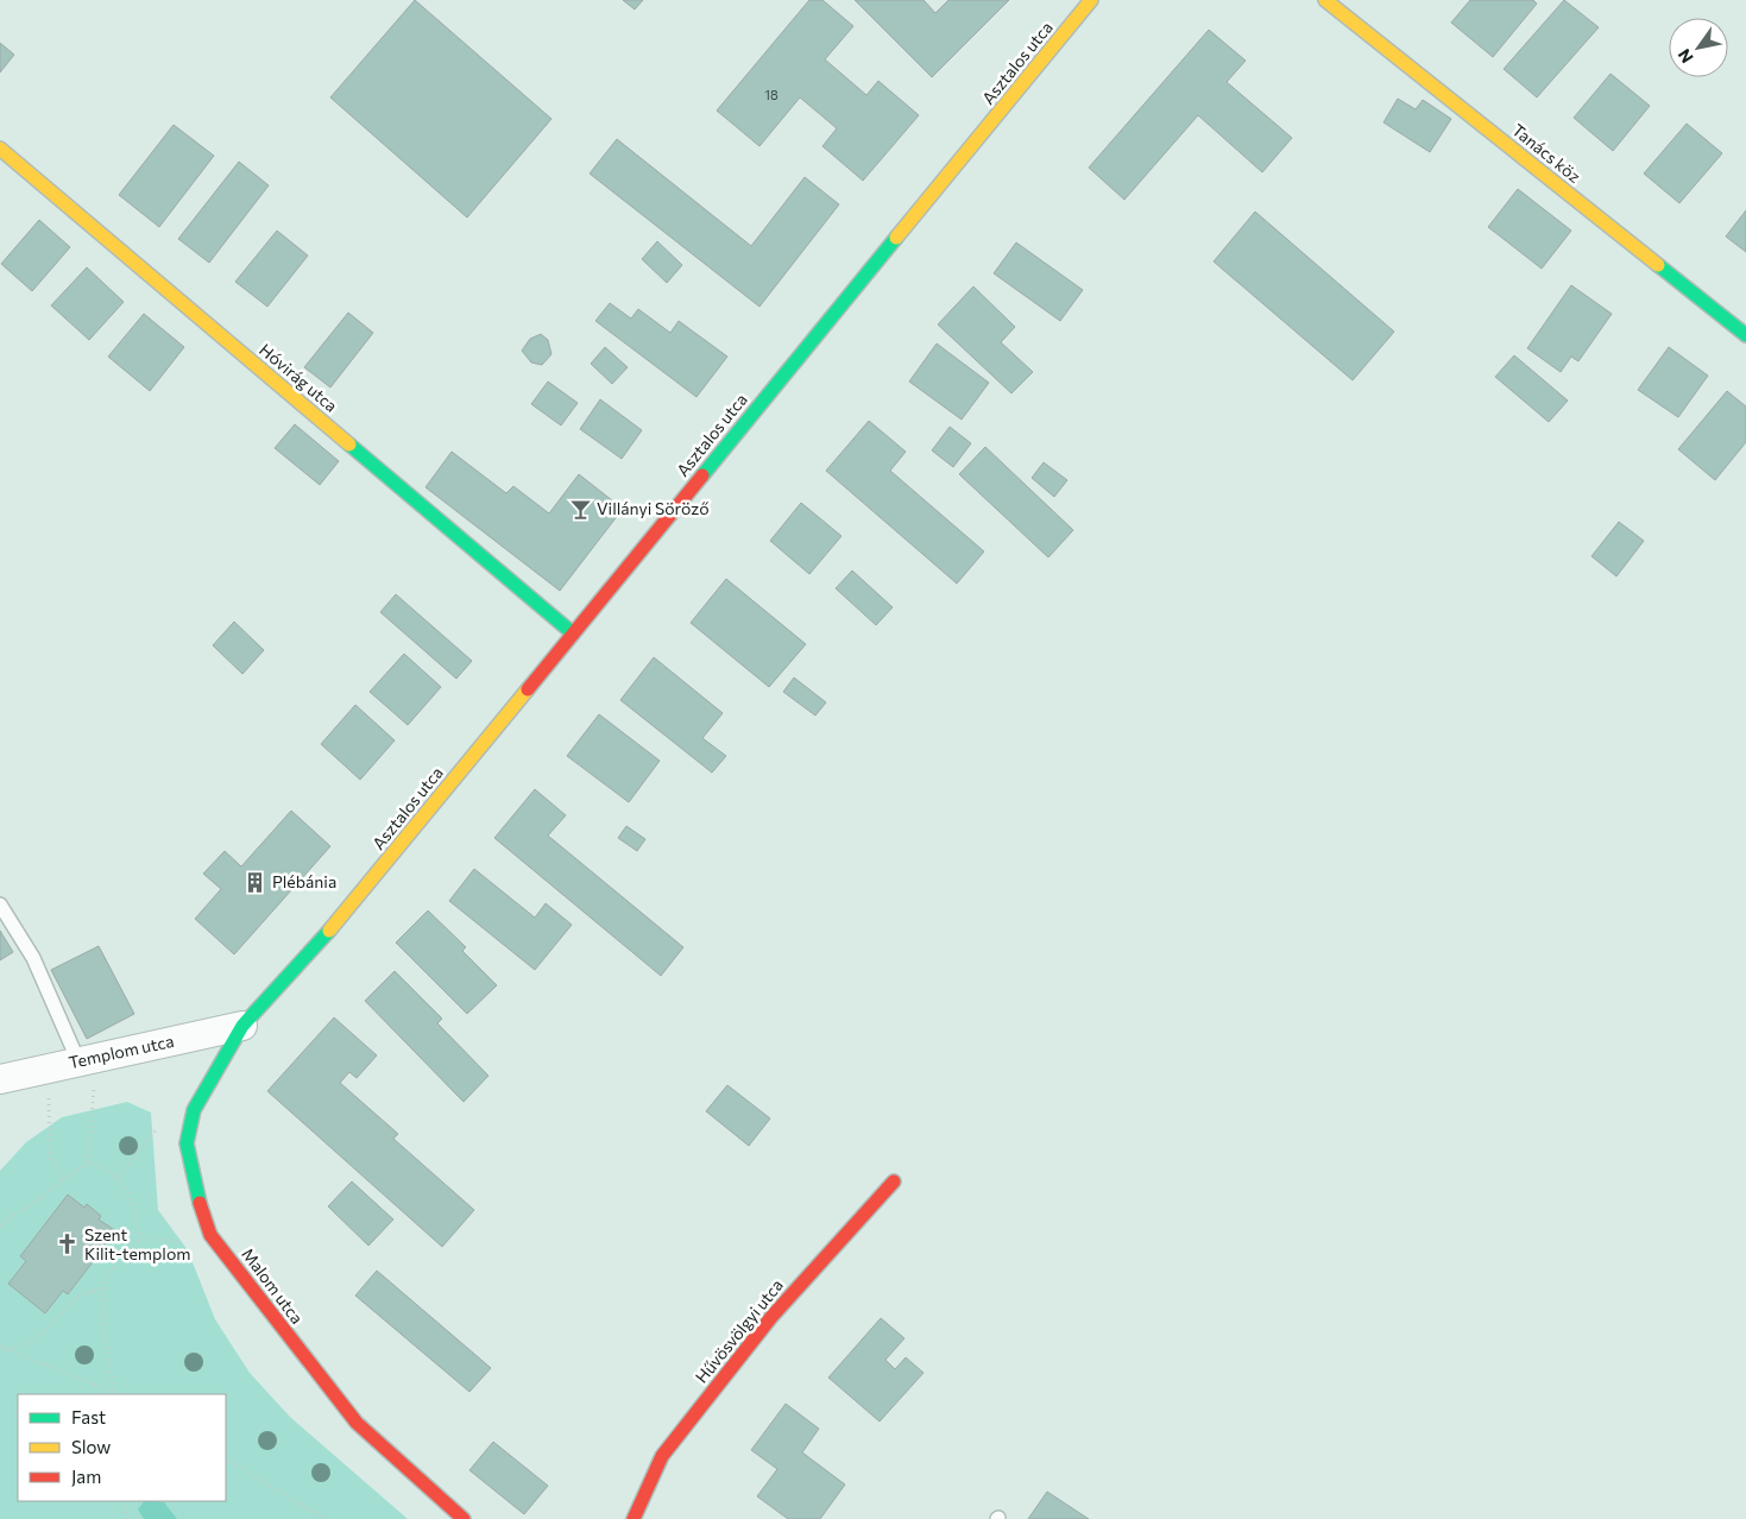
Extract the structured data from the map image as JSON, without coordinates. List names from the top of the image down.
{
  "streets": {
    "street": [
      "Asztalos utca",
      "Tanács köz",
      "Hóvirág utca",
      "Templom utca",
      "Malom utca",
      "Hűvösvölgyi utca"
    ]
  },
  "crossings": [
    ["Asztalos utca", "Hóvirág utca"],
    ["Asztalos utca", "Templom utca"],
    ["Asztalos utca", "Malom utca"],
    ["Templom utca", "Malom utca"]
  ],
  "places": {
    "bar": ["Villányi Söröző"],
    "building": ["Plébánia"],
    "church": ["Szent Kilit-templom"]
  },
  "house_numbers": ["18"],
  "legend": ["Fast", "Slow", "Jam"],
  "north": "bottom left"
}
